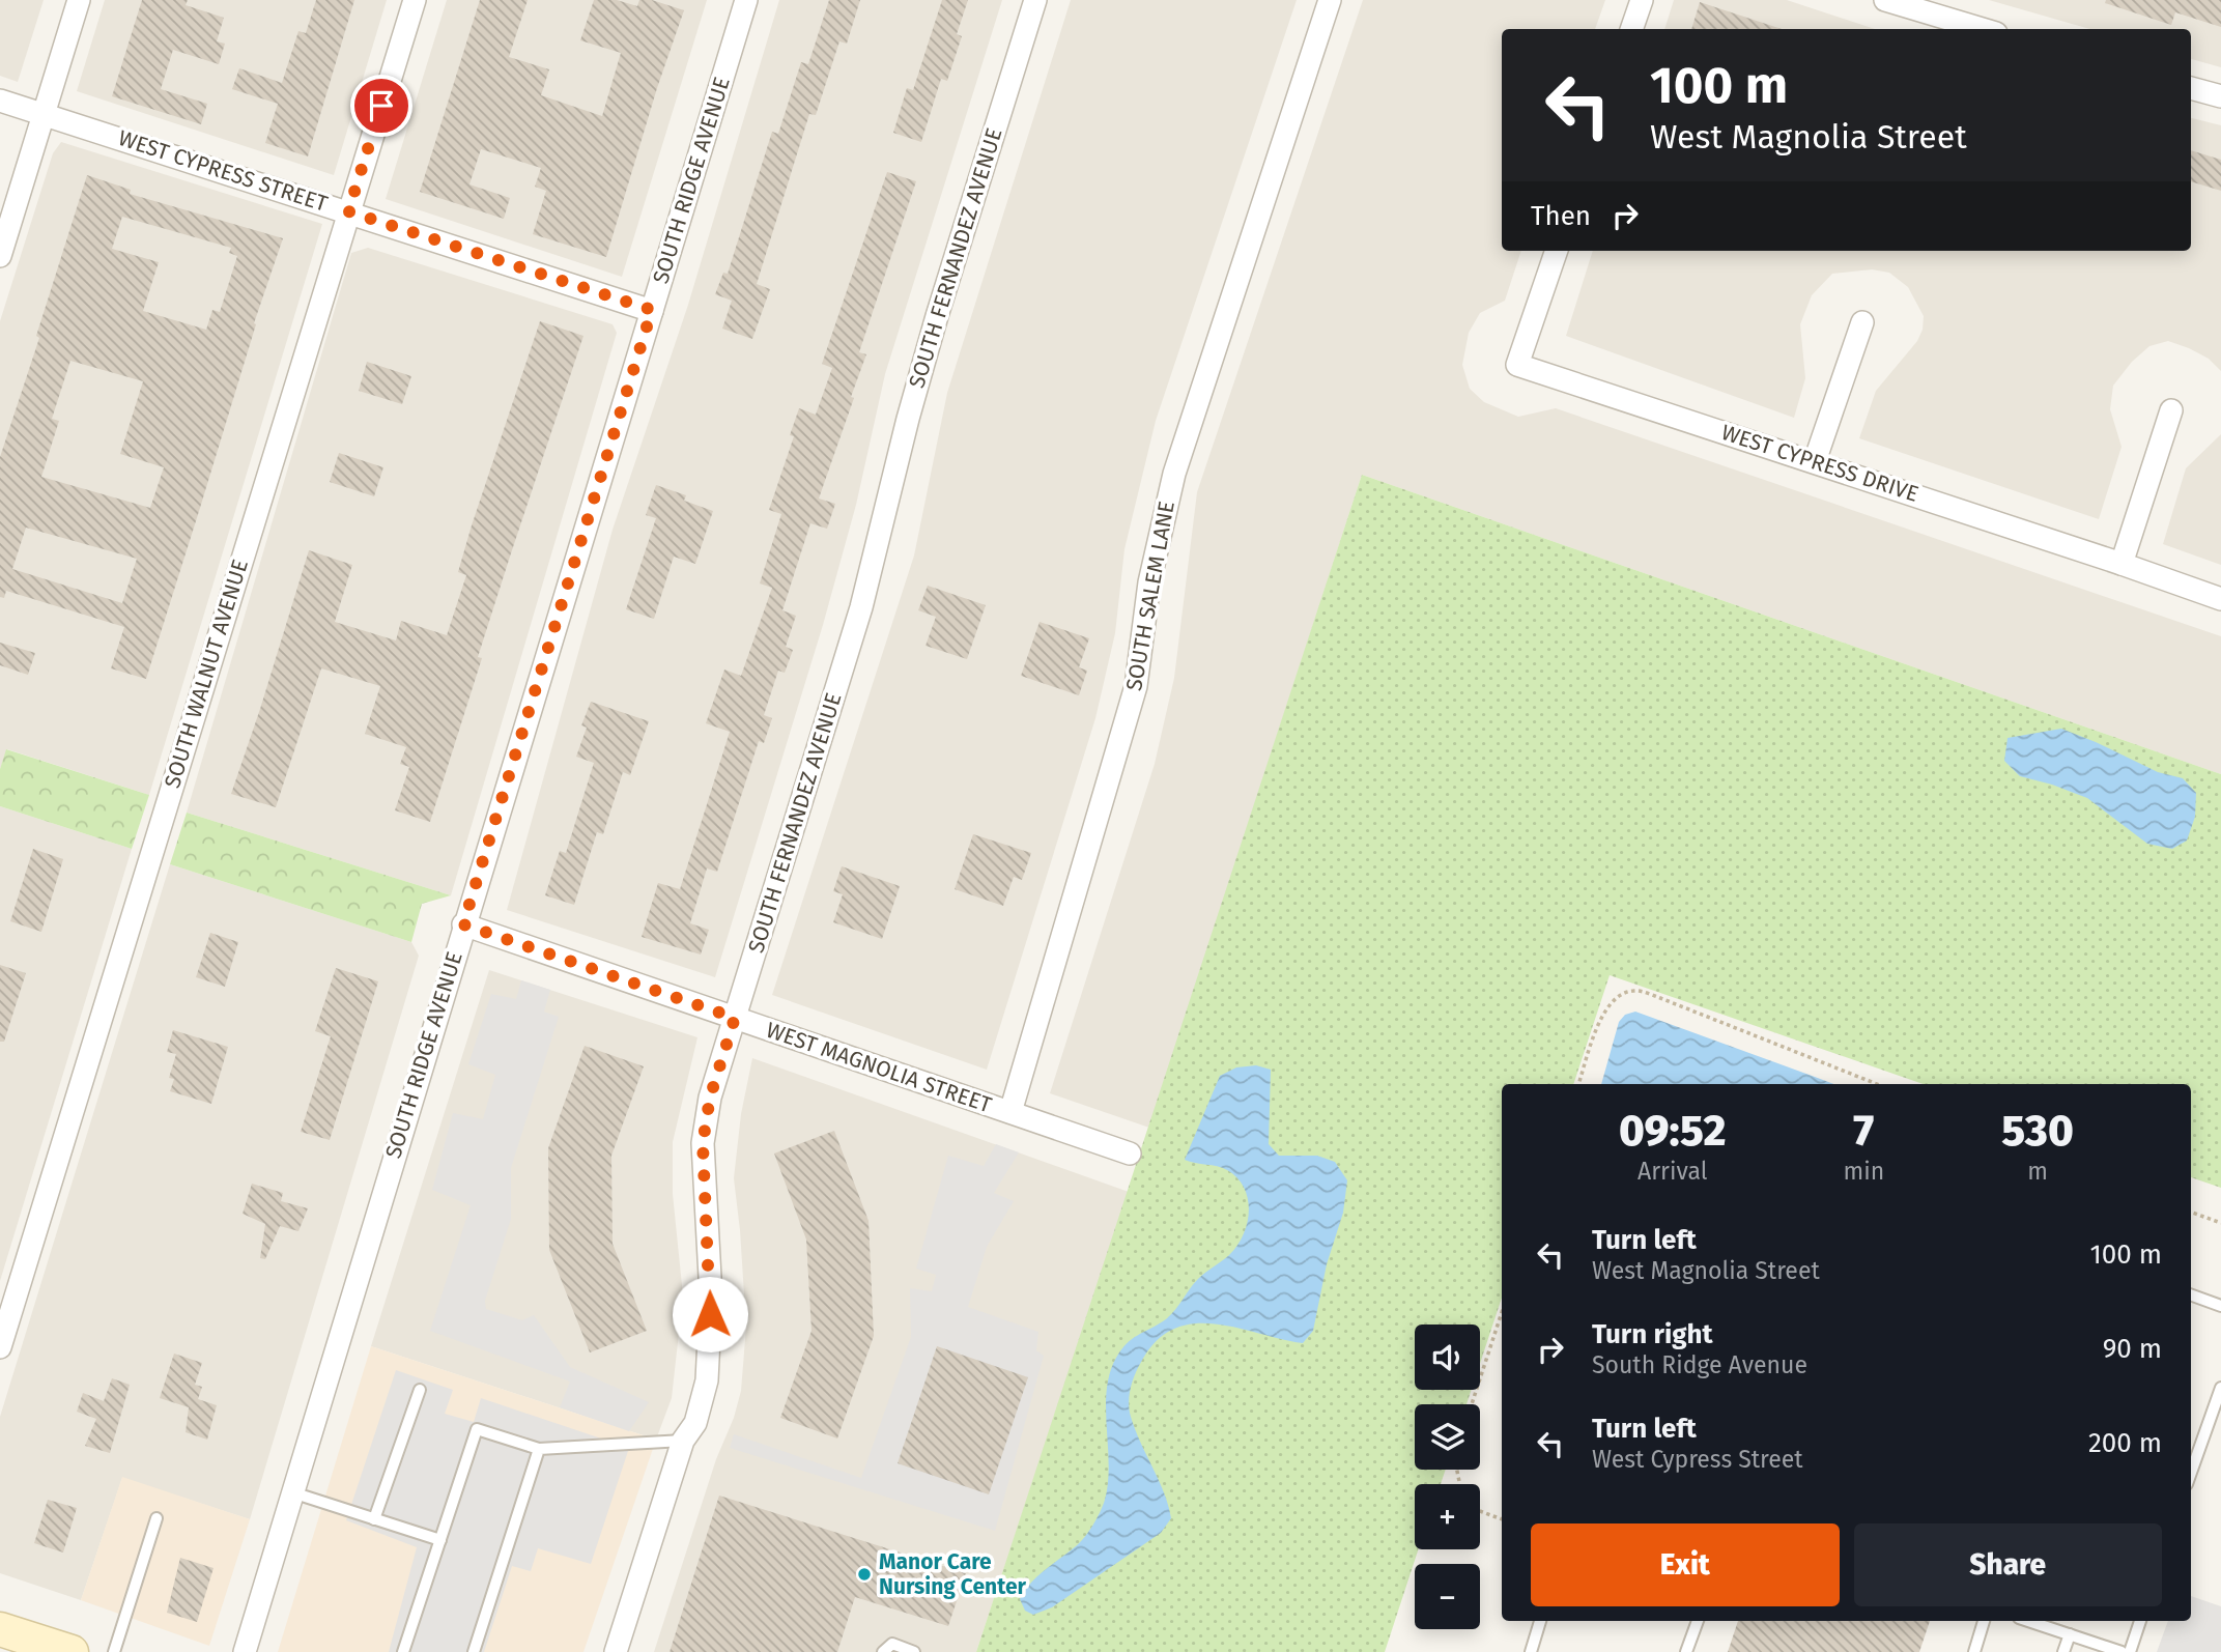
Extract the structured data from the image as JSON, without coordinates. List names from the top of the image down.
{
  "streets": {
    "street": [
      "WEST CYPRESS STREET",
      "SOUTH RIDGE AVENUE",
      "SOUTH FERNANDEZ AVENUE",
      "WEST CYPRESS DRIVE",
      "SOUTH SALEM LANE",
      "SOUTH WALNUT AVENUE",
      "WEST MAGNOLIA STREET"
    ]
  },
  "crossings": [
    ["WEST CYPRESS STREET", "SOUTH RIDGE AVENUE"],
    ["WEST CYPRESS STREET", "SOUTH WALNUT AVENUE"],
    ["SOUTH RIDGE AVENUE", "WEST MAGNOLIA STREET"],
    ["SOUTH FERNANDEZ AVENUE", "WEST MAGNOLIA STREET"],
    ["SOUTH SALEM LANE", "WEST MAGNOLIA STREET"]
  ],
  "places": ["Manor Care Nursing Center"],
  "page": {
    "turn": ["100 m", "West Magnolia Street"],
    "then": "Then",
    "eta": [
      "09:52",
      "Arrival",
      "7",
      "min",
      "530",
      "m"
    ],
    "list": [
      {
        "name": "Turn left",
        "note": "West Magnolia Street",
        "value": "100 m"
      },
      {
        "name": "Turn right",
        "note": "South Ridge Avenue",
        "value": "90 m"
      },
      {
        "name": "Turn left",
        "note": "West Cypress Street",
        "value": "200 m"
      }
    ],
    "map_buttons": ["+", "−"],
    "buttons": ["Exit", "Share"]
  }
}
